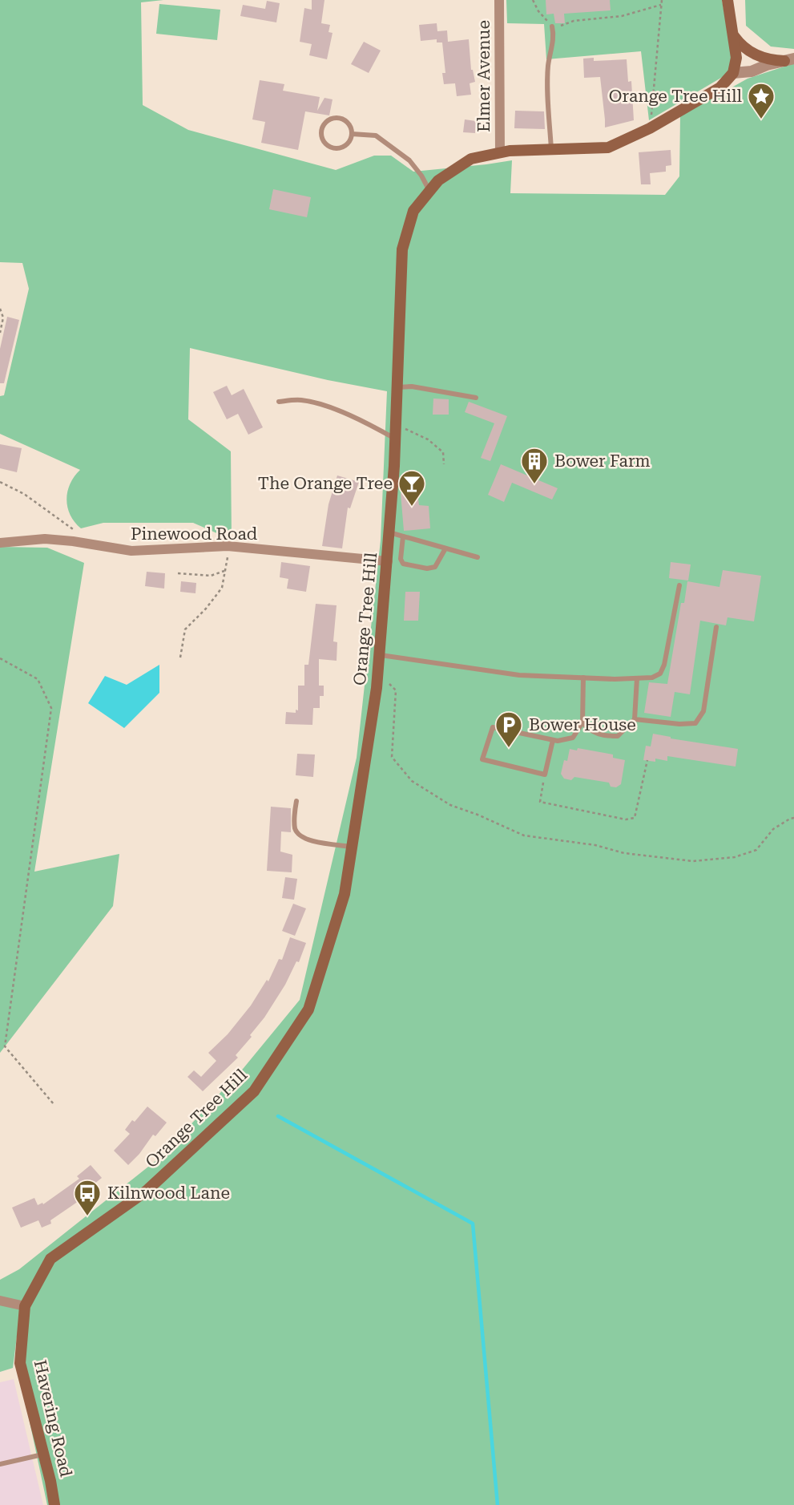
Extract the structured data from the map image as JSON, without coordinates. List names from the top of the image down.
{
  "streets": {
    "main road": ["Orange Tree Hill", "Havering Road"],
    "street": ["Elmer Avenue", "Pinewood Road"]
  },
  "crossings": [
    ["Elmer Avenue", "Orange Tree Hill"],
    ["Pinewood Road", "Orange Tree Hill"],
    ["Orange Tree Hill", "Havering Road"]
  ],
  "places": {
    "place": ["Orange Tree Hill"],
    "building": ["Bower Farm"],
    "bar": ["The Orange Tree"],
    "parking": ["Bower House"],
    "bus stop": ["Kilnwood Lane"]
  }
}
